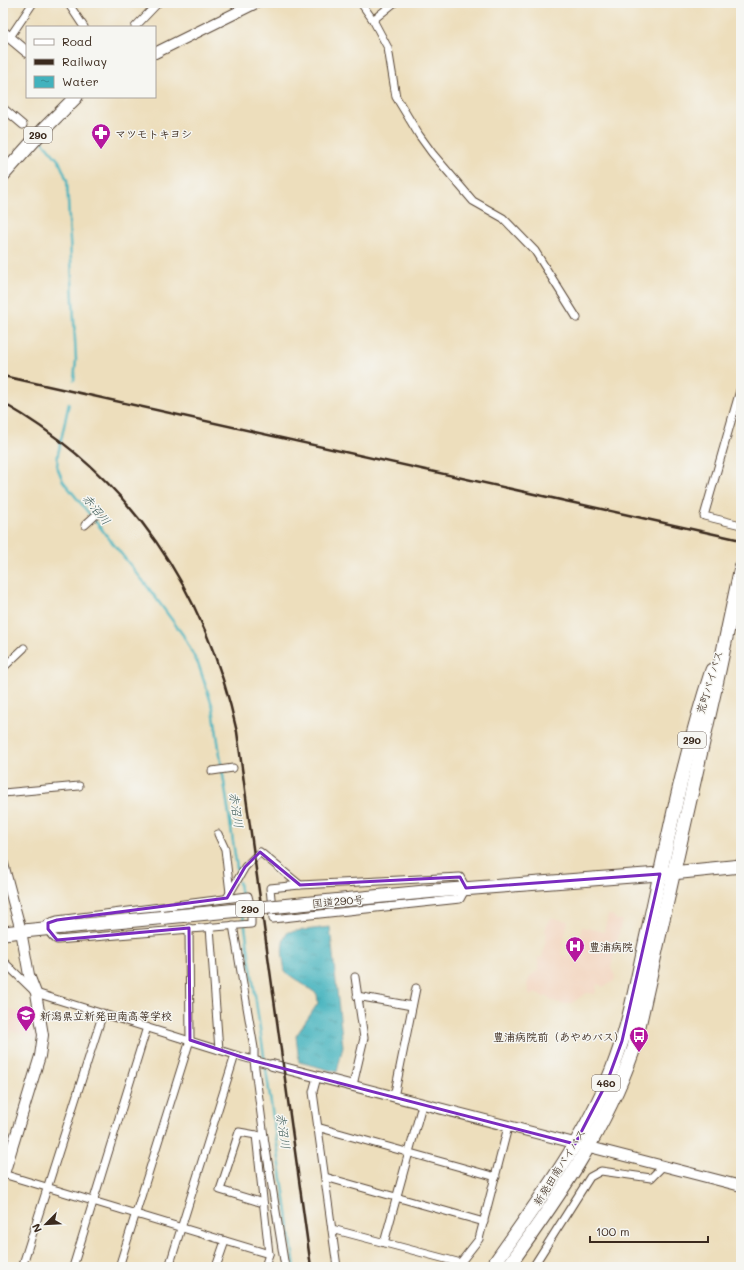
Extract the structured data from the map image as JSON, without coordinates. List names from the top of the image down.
{
  "streets": {
    "highway": [
      "290",
      "荒町バイパス",
      "国道290号",
      "460",
      "新発田南バイパス"
    ]
  },
  "crossings": [
    ["荒町バイパス", "国道290号"],
    ["荒町バイパス", "新発田南バイパス"],
    ["国道290号", "新発田南バイパス"]
  ],
  "water": ["赤沼川"],
  "places": {
    "pharmacy": ["マツモトキヨシ"],
    "hospital": ["豊浦病院"],
    "school or university": ["新潟県立新発田南高等学校"],
    "bus stop": ["豊浦病院前（あやめバス）"]
  },
  "legend": ["Road", "Railway", "Water"],
  "scale_bar": "100 m",
  "north": "bottom left"
}
